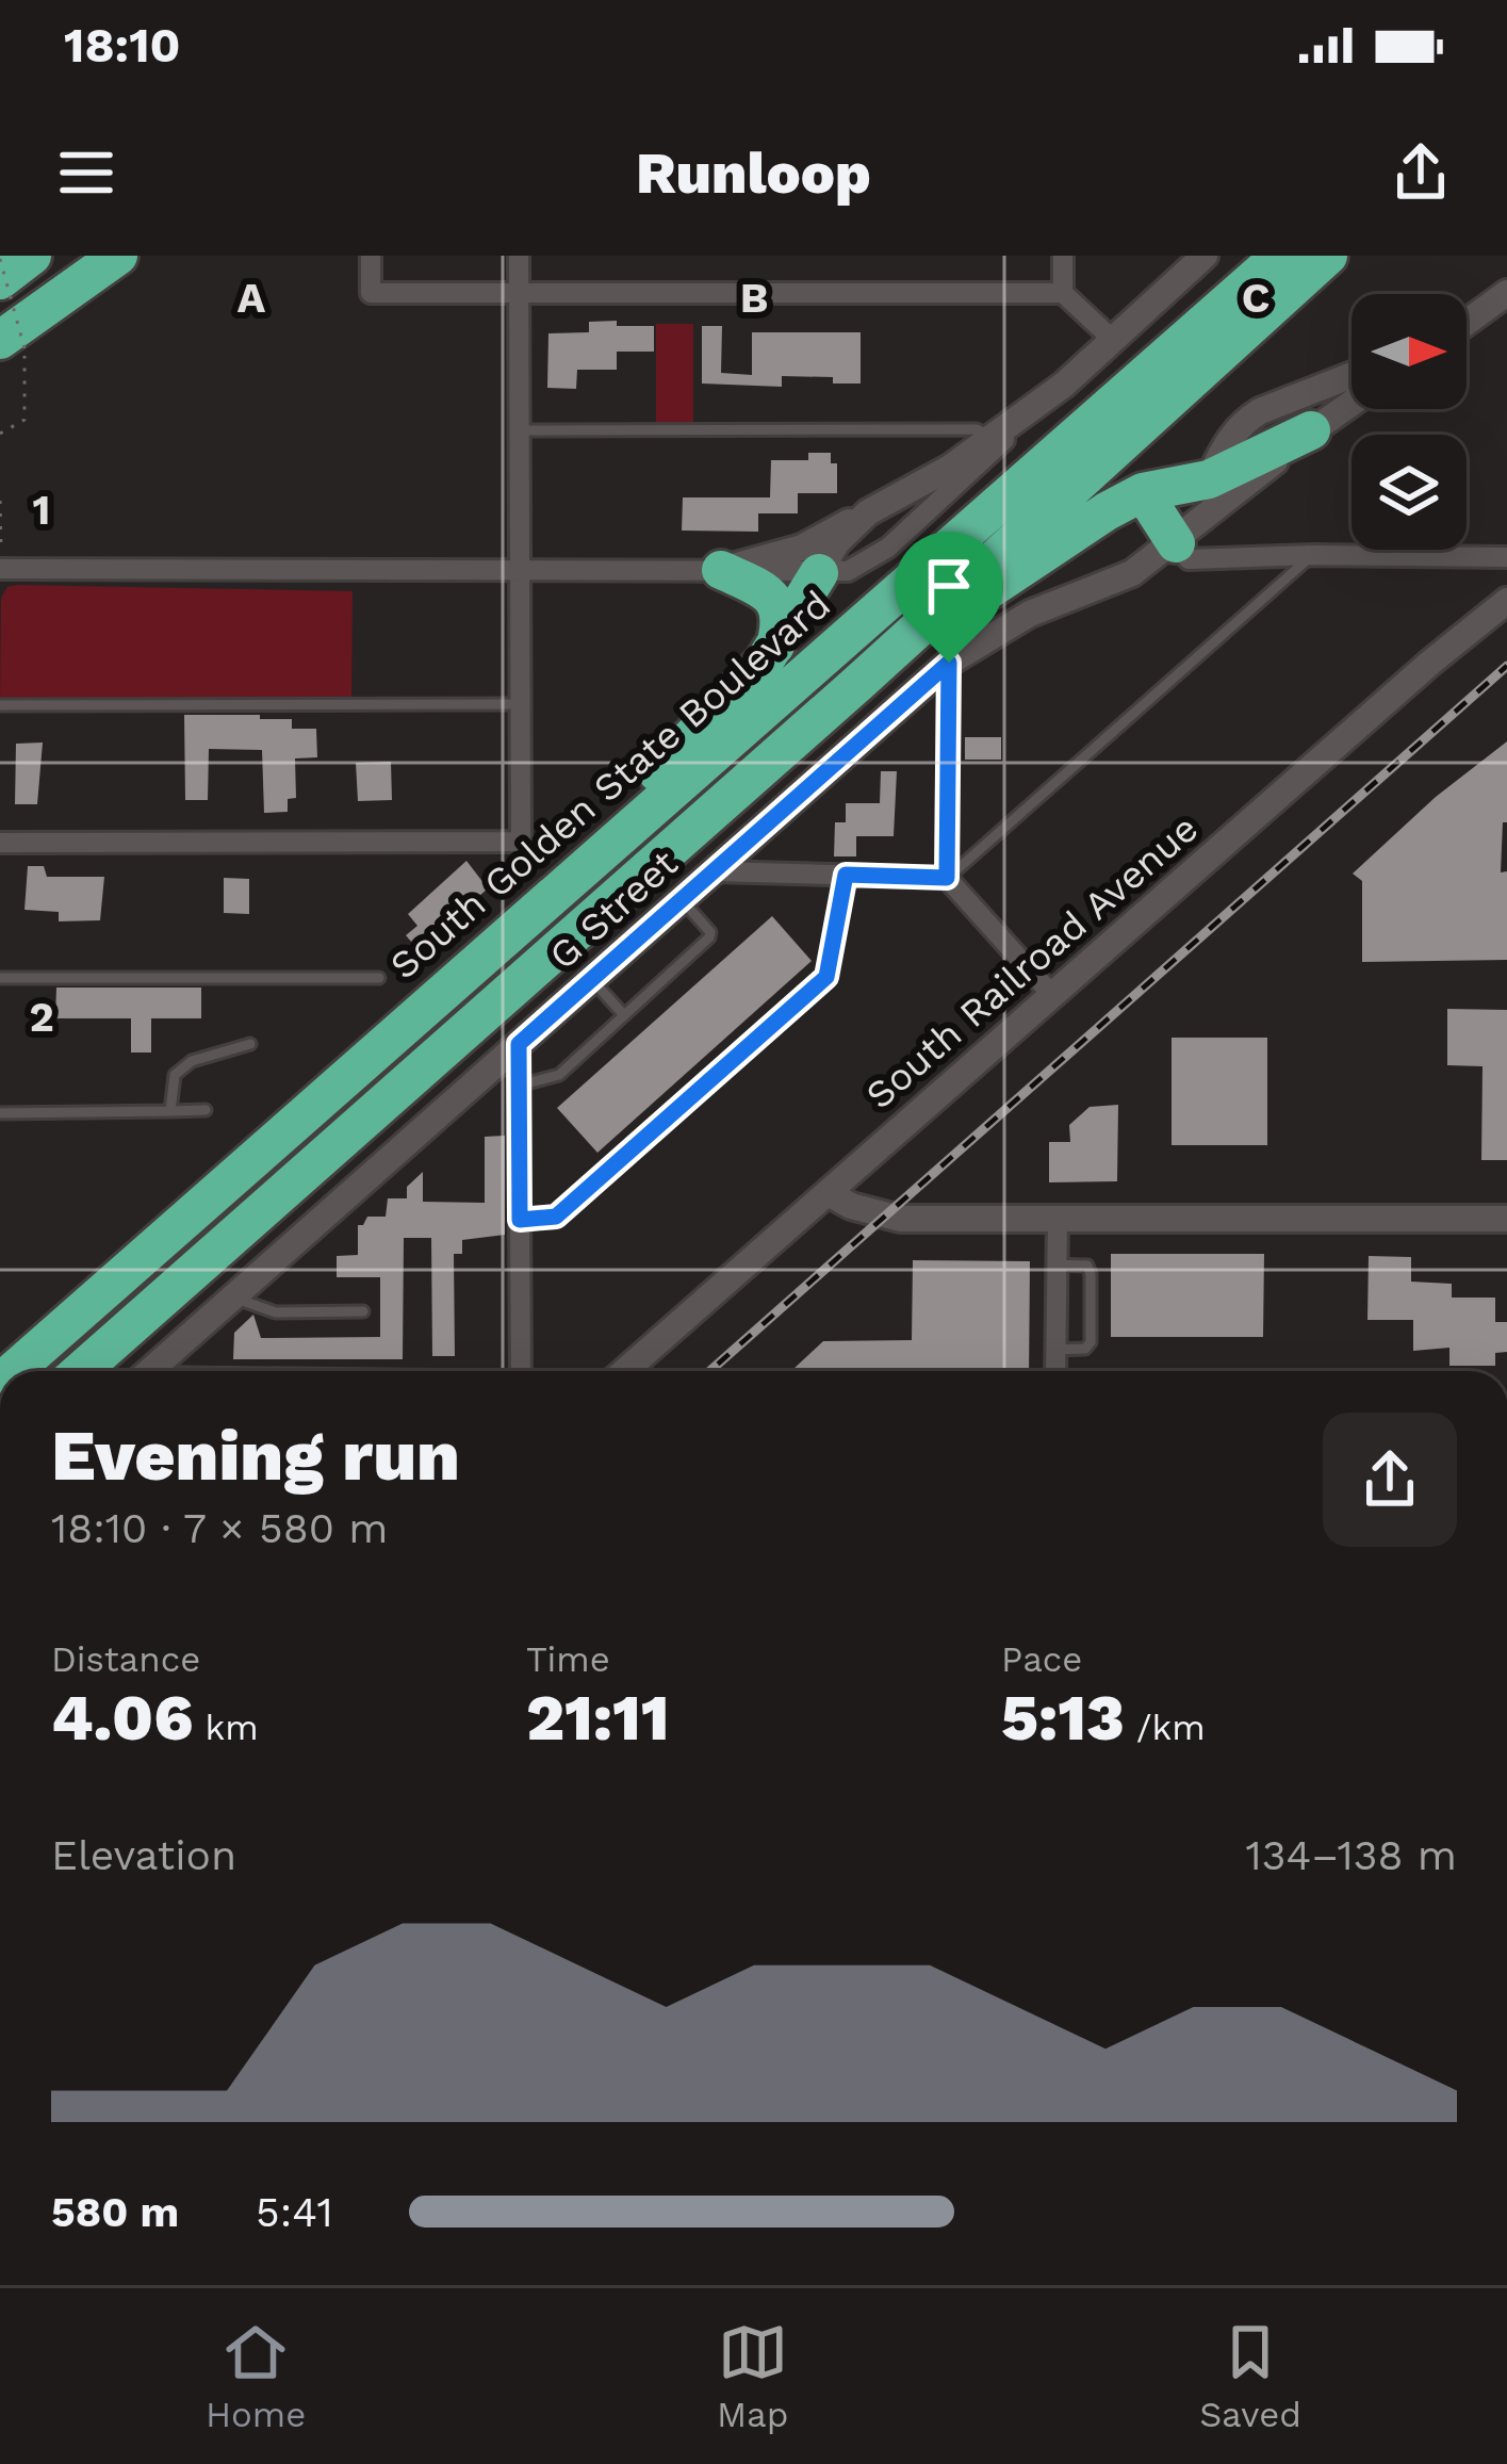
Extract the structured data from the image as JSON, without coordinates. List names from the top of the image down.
{
  "streets": {
    "highway": ["South Golden State Boulevard"],
    "street": ["G Street", "South Railroad Avenue"]
  },
  "north": "right",
  "page": {
    "status": "18:10",
    "header": "Runloop",
    "heading": ["Evening run", "18:10 · 7 × 580 m"],
    "stats": [
      ["Distance", "4.06 km"],
      ["Time", "21:11"],
      ["Pace", "5:13 /km"]
    ],
    "chart": ["Elevation", "134–138 m"],
    "list": [
      {
        "name": "580 m",
        "note": "5:41"
      }
    ],
    "tabs": ["Home", "Map", "Saved"]
  },
  "grid": {
    "columns": ["A", "B", "C"],
    "rows": ["1", "2"]
  }
}
